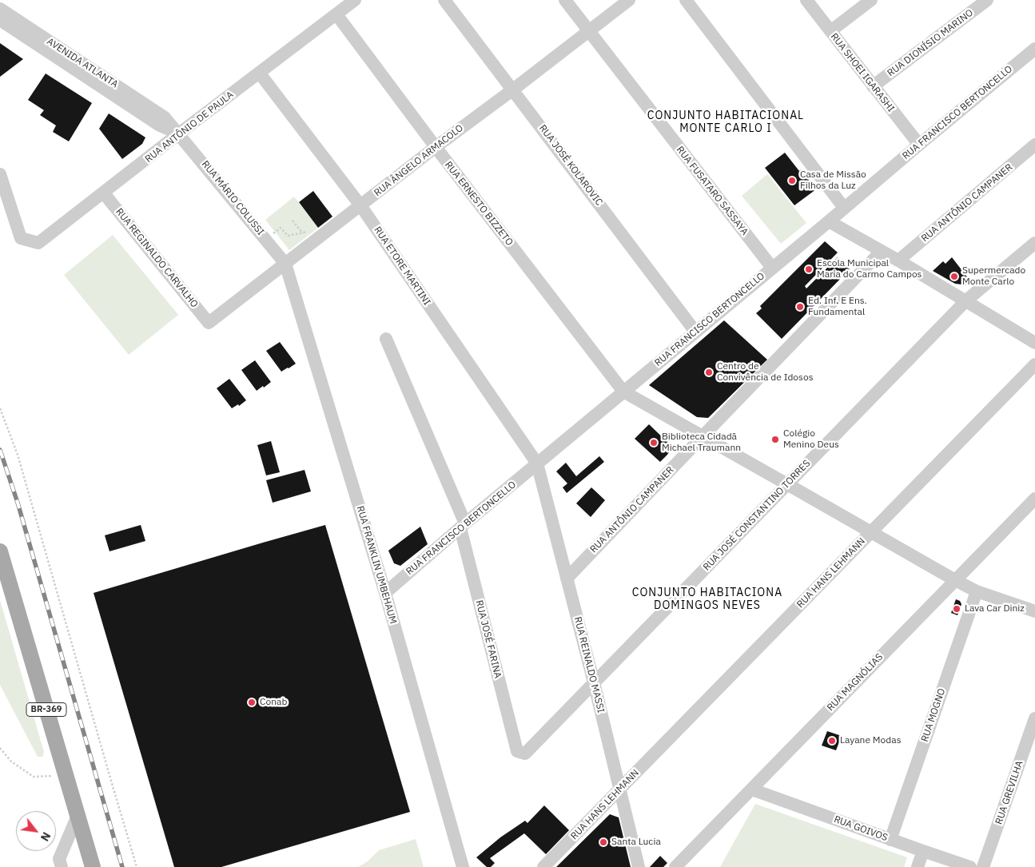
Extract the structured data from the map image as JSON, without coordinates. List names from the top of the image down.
{
  "streets": {
    "main road": ["BR-369"],
    "street": [
      "RUA DIONÍSIO MARINO",
      "AVENIDA ATLANTA",
      "RUA SHOEI IGARASHI",
      "RUA FRANCISCO BERTONCELLO",
      "RUA ANTÔNIO DE PAULA",
      "RUA ÂNGELO ARMACOLO",
      "RUA JOSÉ KOLAROVIC",
      "RUA FUSATARO SASSAYA",
      "RUA MÁRIO COLUSSI",
      "RUA ANTÔNIO CAMPANER",
      "RUA ERNESTO BIZZETO",
      "RUA REGINALDO CARVALHO",
      "RUA ETORE MARTINI",
      "RUA JOSÉ CONSTANTINO TORRES",
      "RUA FRANKLIN UMBEHAUM",
      "RUA HANS LEHMANN",
      "RUA JOSÉ FARINA",
      "RUA REINALDO MASSI",
      "RUA MAGNÓLIAS",
      "RUA MOGNO",
      "RUA GREVILHA",
      "RUA GOIVOS"
    ]
  },
  "crossings": [
    ["RUA DIONÍSIO MARINO", "RUA SHOEI IGARASHI"],
    ["AVENIDA ATLANTA", "RUA MÁRIO COLUSSI"],
    ["RUA SHOEI IGARASHI", "RUA FRANCISCO BERTONCELLO"],
    ["RUA FRANCISCO BERTONCELLO", "RUA JOSÉ KOLAROVIC"],
    ["RUA FRANCISCO BERTONCELLO", "RUA FUSATARO SASSAYA"],
    ["RUA FRANCISCO BERTONCELLO", "RUA ERNESTO BIZZETO"],
    ["RUA FRANCISCO BERTONCELLO", "RUA ETORE MARTINI"],
    ["RUA FRANCISCO BERTONCELLO", "RUA FRANKLIN UMBEHAUM"],
    ["RUA FRANCISCO BERTONCELLO", "RUA JOSÉ FARINA"],
    ["RUA FRANCISCO BERTONCELLO", "RUA REINALDO MASSI"],
    ["RUA ANTÔNIO DE PAULA", "RUA MÁRIO COLUSSI"],
    ["RUA ANTÔNIO DE PAULA", "RUA ERNESTO BIZZETO"],
    ["RUA ANTÔNIO DE PAULA", "RUA REGINALDO CARVALHO"],
    ["RUA ANTÔNIO DE PAULA", "RUA ETORE MARTINI"],
    ["RUA ÂNGELO ARMACOLO", "RUA JOSÉ KOLAROVIC"],
    ["RUA ÂNGELO ARMACOLO", "RUA FUSATARO SASSAYA"],
    ["RUA ÂNGELO ARMACOLO", "RUA MÁRIO COLUSSI"],
    ["RUA ÂNGELO ARMACOLO", "RUA ERNESTO BIZZETO"],
    ["RUA ÂNGELO ARMACOLO", "RUA REGINALDO CARVALHO"],
    ["RUA ÂNGELO ARMACOLO", "RUA ETORE MARTINI"],
    ["RUA ÂNGELO ARMACOLO", "RUA FRANKLIN UMBEHAUM"],
    ["RUA MÁRIO COLUSSI", "RUA FRANKLIN UMBEHAUM"],
    ["RUA ANTÔNIO CAMPANER", "RUA REINALDO MASSI"],
    ["RUA ETORE MARTINI", "RUA REINALDO MASSI"],
    ["RUA JOSÉ CONSTANTINO TORRES", "RUA JOSÉ FARINA"],
    ["RUA JOSÉ CONSTANTINO TORRES", "RUA REINALDO MASSI"],
    ["RUA HANS LEHMANN", "RUA REINALDO MASSI"],
    ["RUA MAGNÓLIAS", "RUA GOIVOS"],
    ["RUA MOGNO", "RUA GOIVOS"]
  ],
  "districts": ["CONJUNTO HABITACIONAL MONTE CARLO I", "CONJUNTO HABITACIONA DOMINGOS NEVES"],
  "places": [
    "Casa de Missão Filhos da Luz",
    "Escola Municipal Maria do Carmo Campos",
    "Supermercado Monte Carlo",
    "Ed. Inf. E Ens. Fundamental",
    "Centro de Convivência de Idosos",
    "Colégio Menino Deus",
    "Biblioteca Cidadã Michael Traumann",
    "Lava Car Diniz",
    "Conab",
    "Layane Modas",
    "Santa Lucia"
  ],
  "north": "bottom right"
}
